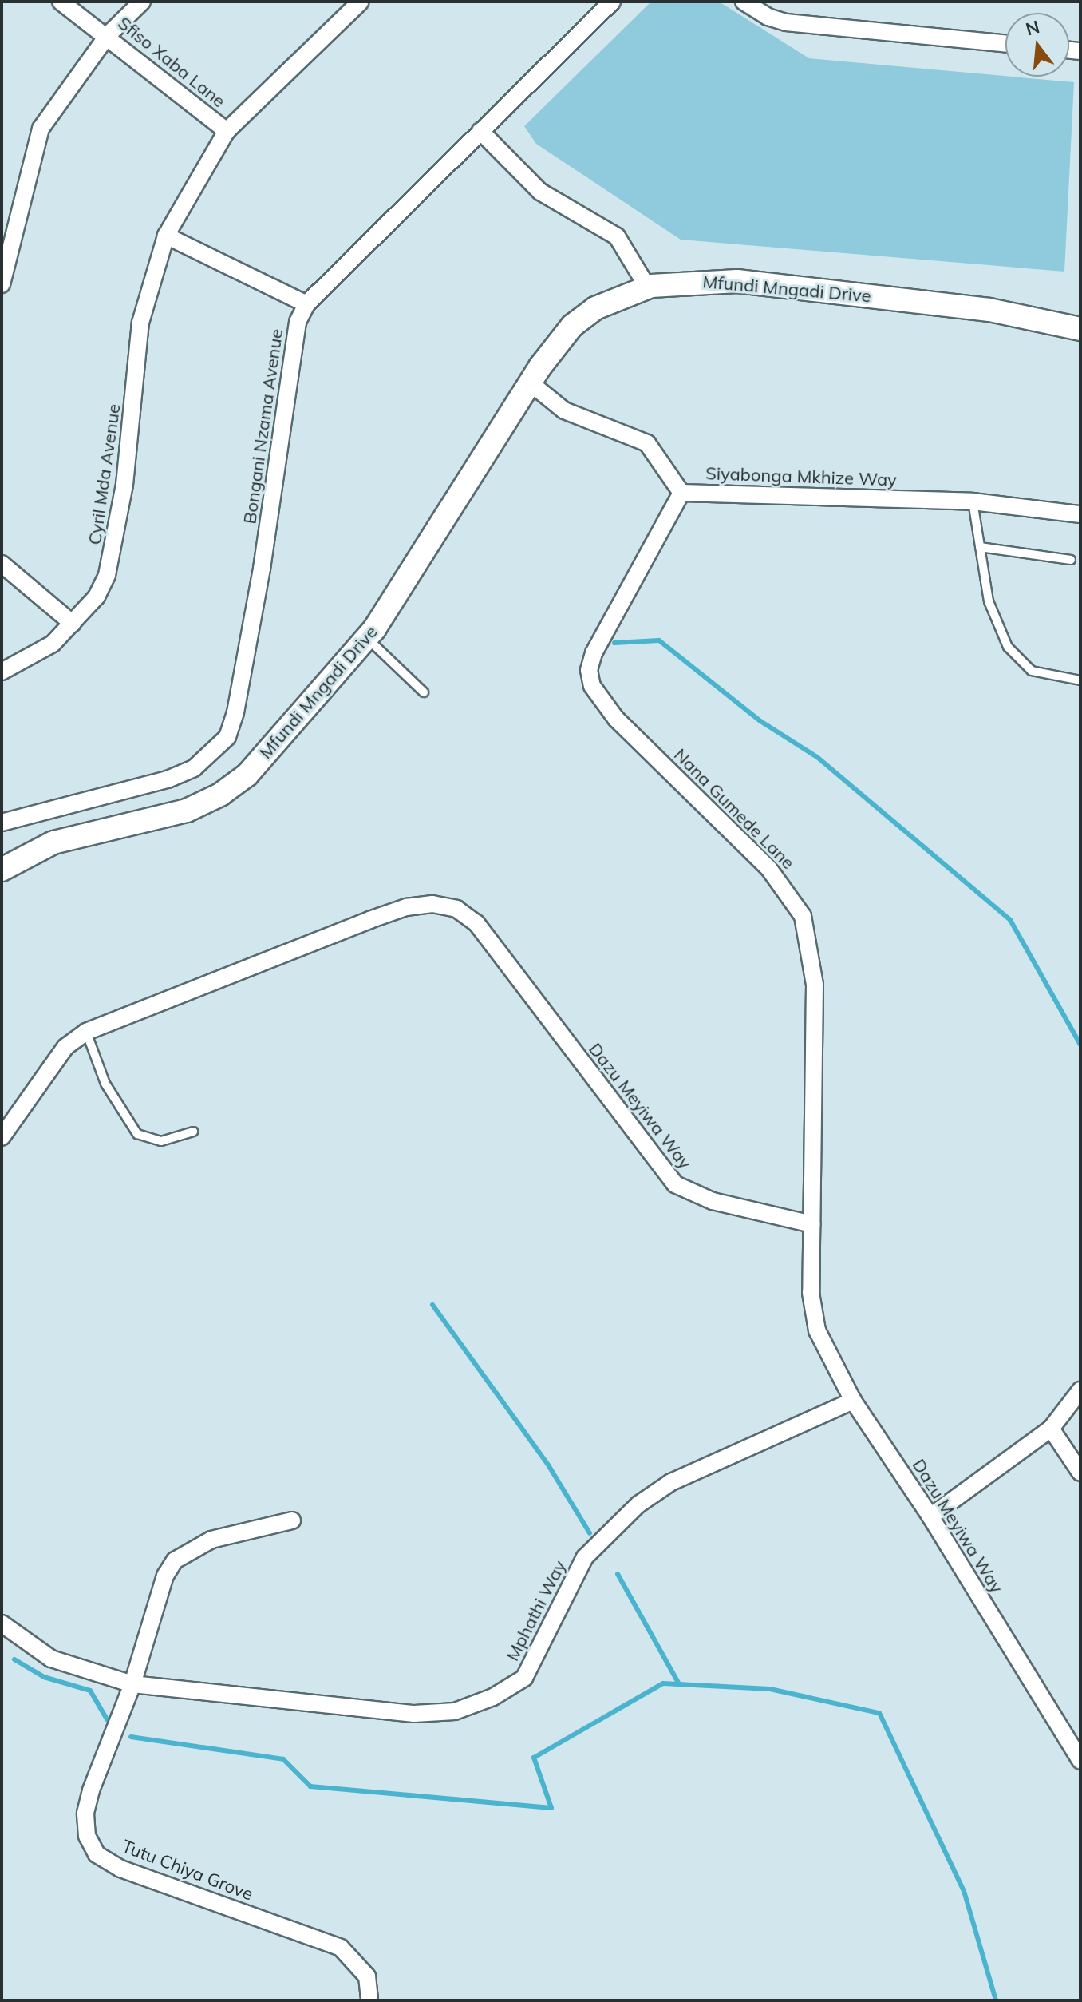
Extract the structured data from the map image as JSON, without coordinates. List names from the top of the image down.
{
  "streets": {
    "street": [
      "Sfiso Xaba Lane",
      "Mfundi Mngadi Drive",
      "Bongani Nzama Avenue",
      "Cyril Mda Avenue",
      "Siyabonga Mkhize Way",
      "Nana Gumede Lane",
      "Dazu Meyiwa Way",
      "Mphathi Way",
      "Tutu Chiya Grove"
    ]
  },
  "crossings": [
    ["Sfiso Xaba Lane", "Cyril Mda Avenue"],
    ["Siyabonga Mkhize Way", "Nana Gumede Lane"],
    ["Nana Gumede Lane", "Dazu Meyiwa Way"],
    ["Dazu Meyiwa Way", "Mphathi Way"],
    ["Mphathi Way", "Tutu Chiya Grove"]
  ],
  "north": "top"
}
